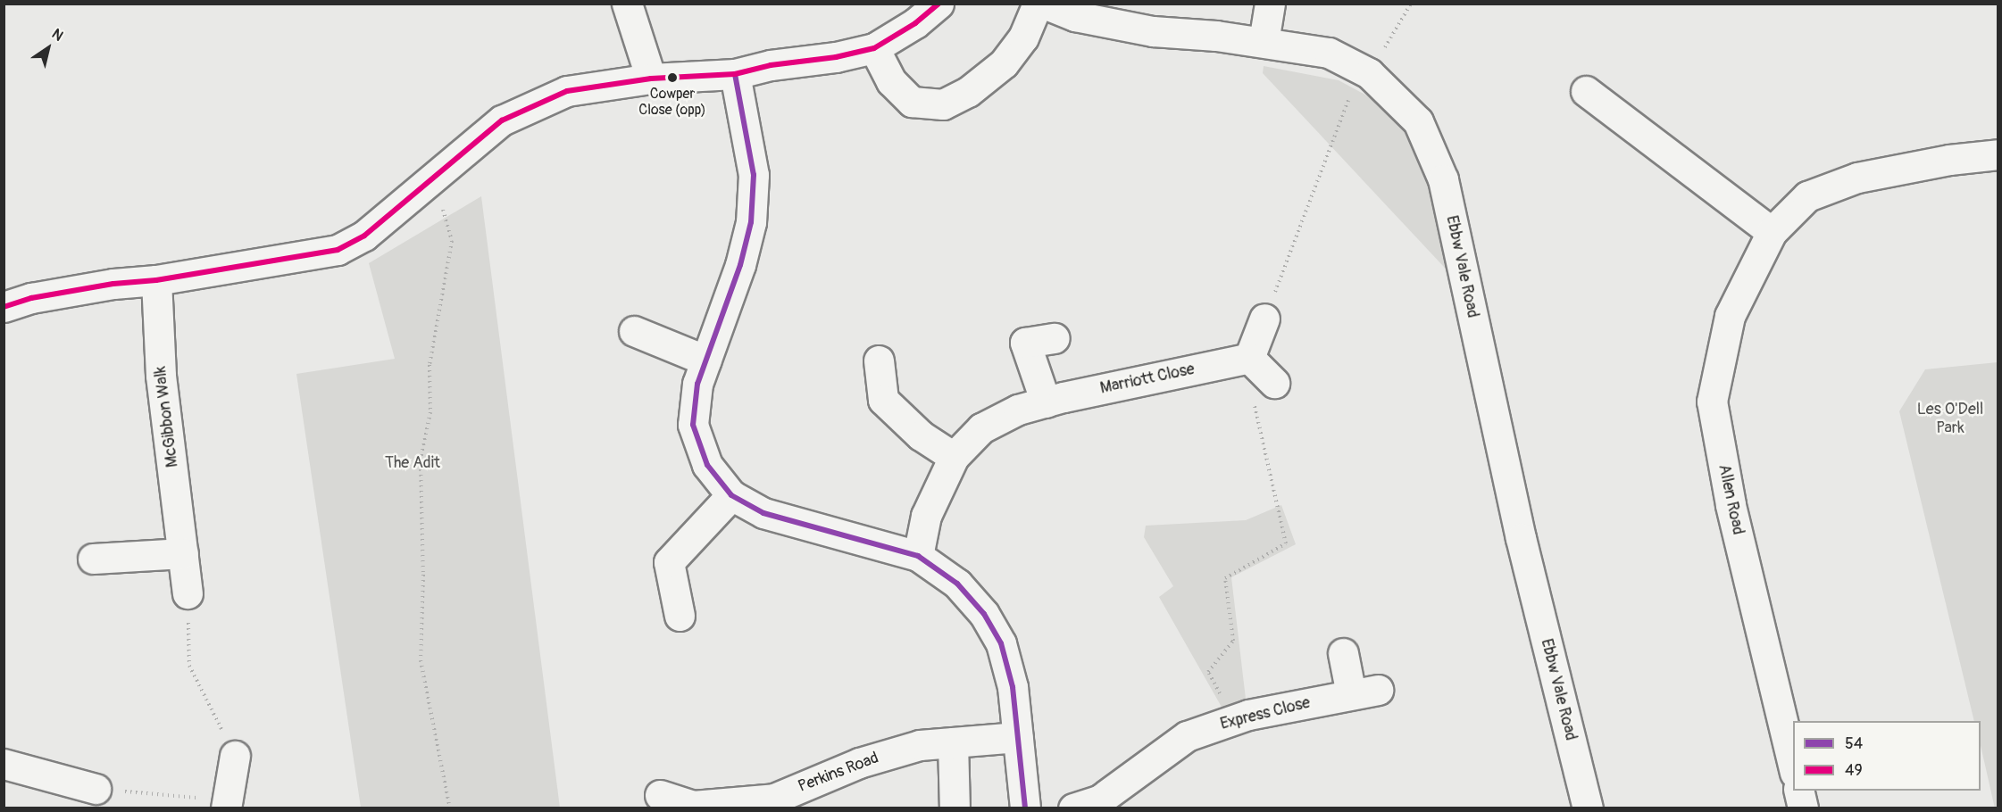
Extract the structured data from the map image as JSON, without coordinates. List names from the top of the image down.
{
  "streets": {
    "street": [
      "Ebbw Vale Road",
      "Marriott Close",
      "McGibbon Walk",
      "Allen Road",
      "Express Close",
      "Perkins Road"
    ]
  },
  "parks": ["Les O'Dell Park", "The Adit"],
  "places": ["Cowper Close (opp)"],
  "lines": ["transit line 49", "transit line 54"],
  "legend": ["54", "49"],
  "north": "top right"
}
